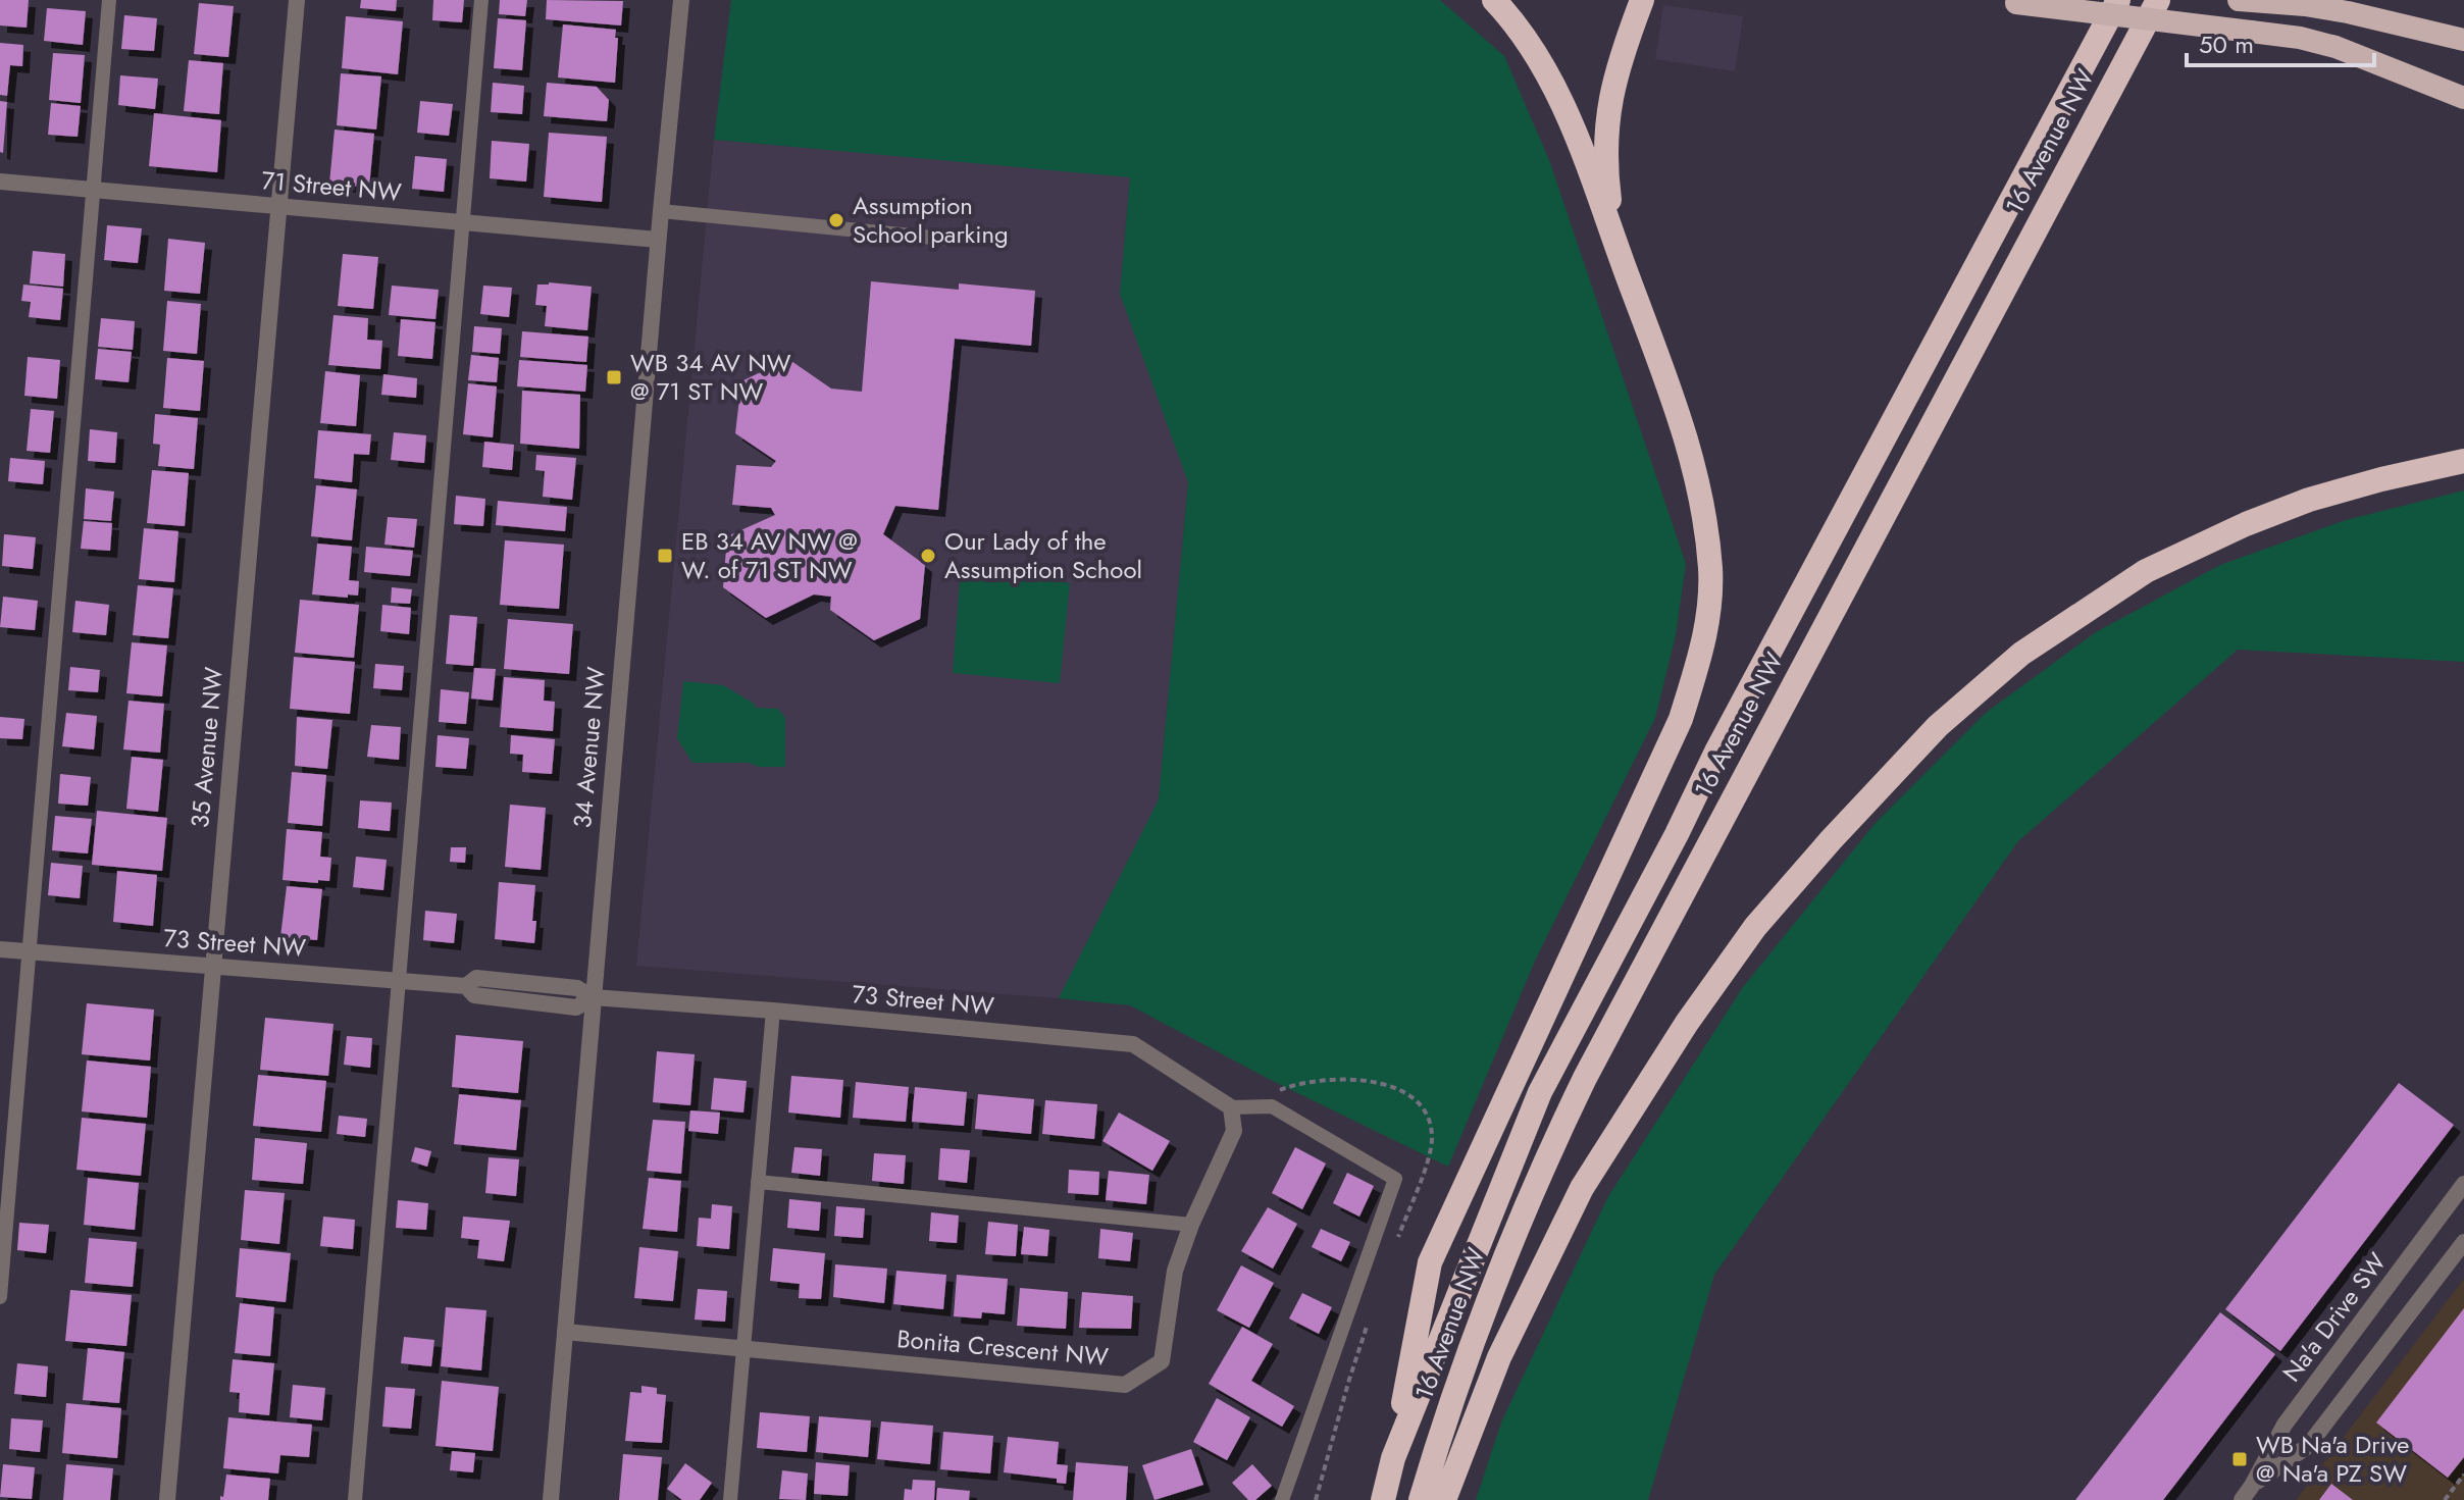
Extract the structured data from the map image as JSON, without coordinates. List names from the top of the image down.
{
  "streets": {
    "highway": ["16 Avenue NW"],
    "street": [
      "71 Street NW",
      "35 Avenue NW",
      "34 Avenue NW",
      "73 Street NW",
      "Na'a Drive SW",
      "Bonita Crescent NW"
    ]
  },
  "crossings": [
    ["71 Street NW", "35 Avenue NW"],
    ["71 Street NW", "34 Avenue NW"],
    ["35 Avenue NW", "73 Street NW"],
    ["34 Avenue NW", "73 Street NW"],
    ["34 Avenue NW", "Bonita Crescent NW"],
    ["73 Street NW", "Bonita Crescent NW"]
  ],
  "places": {
    "other": ["Assumption School parking", "Our Lady of the Assumption School"],
    "transit": ["WB 34 AV NW @ 71 ST NW", "EB 34 AV NW @ W. of 71 ST NW", "WB Na'a Drive @ Na'a PZ SW"]
  },
  "scale_bar": "50 m"
}
